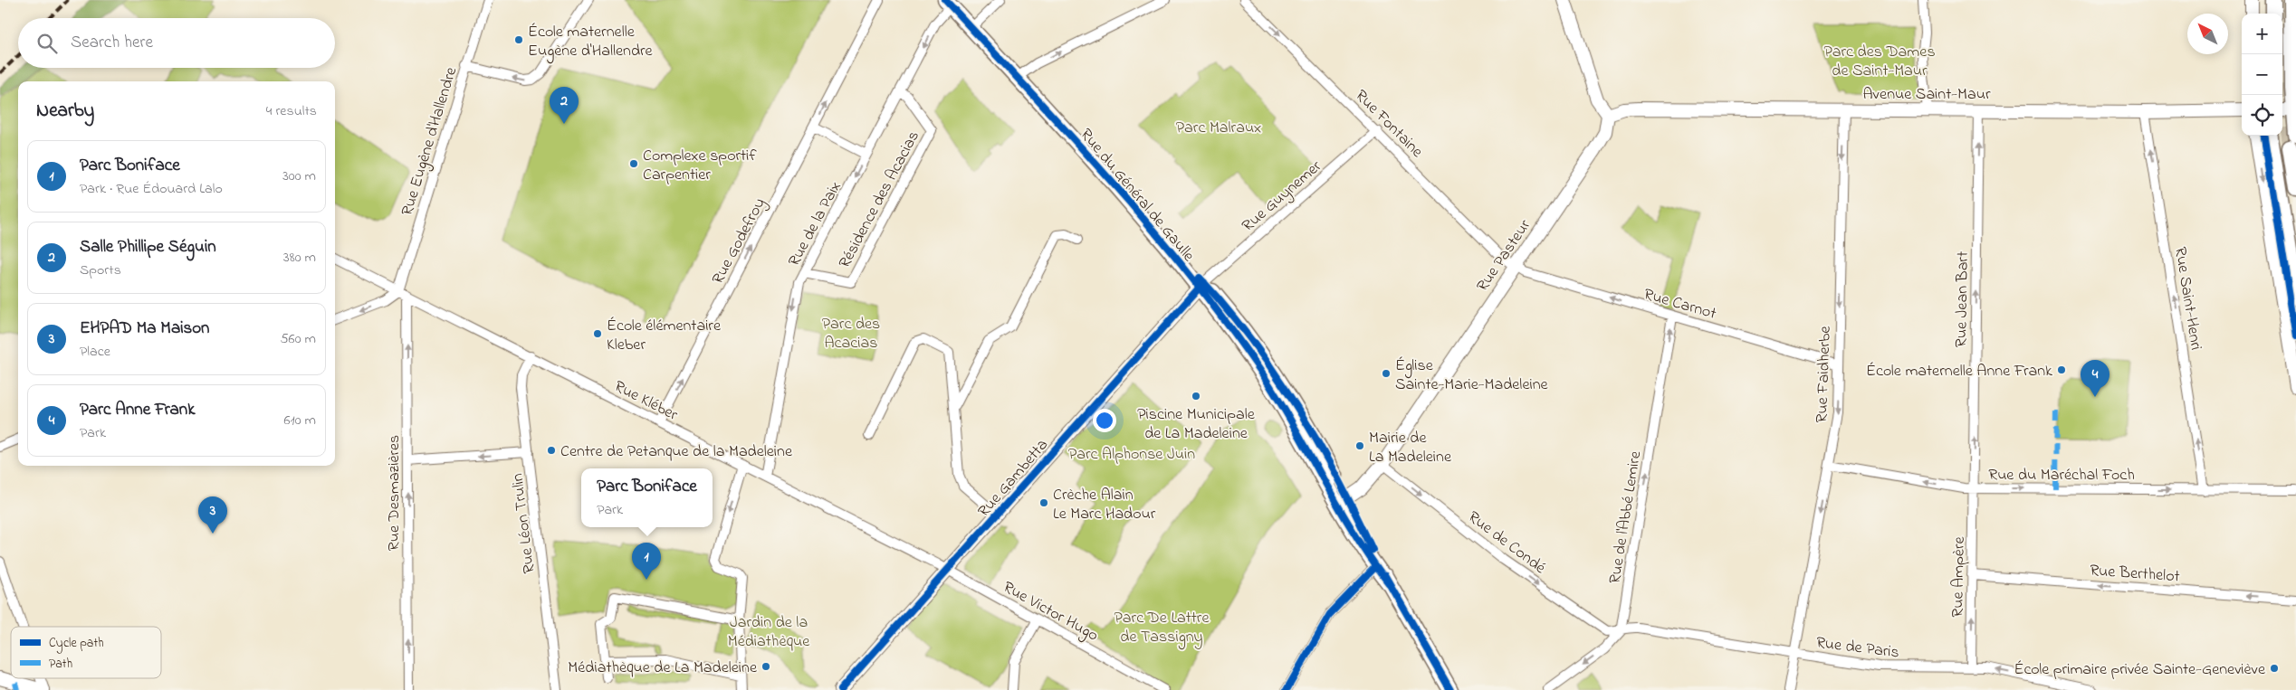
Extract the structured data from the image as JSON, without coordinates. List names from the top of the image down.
{
  "streets": {
    "main road": ["Rue du Général de Gaulle"],
    "street": [
      "Avenue Saint-Maur",
      "Rue Fontaine",
      "Rue Eugène d'Hallendre",
      "Rue Guynemer",
      "Résidence des Acacias",
      "Rue de la Paix",
      "Rue Godefroy",
      "Rue Pasteur",
      "Rue Saint-Henri",
      "Rue Jean Bart",
      "Rue Carnot",
      "Rue Faidherbe",
      "Rue Kléber",
      "Rue du Maréchal Foch",
      "Rue Gambetta",
      "Rue Desmazières",
      "Rue de l'Abbé Lemire",
      "Rue Léon Trulin",
      "Rue de Condé",
      "Rue Berthelot",
      "Rue Ampère",
      "Rue Victor Hugo",
      "Rue de Paris"
    ]
  },
  "crossings": [
    ["Avenue Saint-Maur", "Rue Pasteur"],
    ["Avenue Saint-Maur", "Rue Saint-Henri"],
    ["Avenue Saint-Maur", "Rue Jean Bart"],
    ["Avenue Saint-Maur", "Rue Faidherbe"],
    ["Rue Fontaine", "Rue Guynemer"],
    ["Rue Fontaine", "Rue Pasteur"],
    ["Rue Fontaine", "Rue Carnot"],
    ["Rue Eugène d'Hallendre", "Rue Kléber"],
    ["Rue Eugène d'Hallendre", "Rue Desmazières"],
    ["Rue du Général de Gaulle", "Rue Guynemer"],
    ["Rue du Général de Gaulle", "Rue de la Paix"],
    ["Rue du Général de Gaulle", "Rue Pasteur"],
    ["Rue du Général de Gaulle", "Rue Gambetta"],
    ["Rue Guynemer", "Rue Gambetta"],
    ["Résidence des Acacias", "Rue de la Paix"],
    ["Rue de la Paix", "Rue Kléber"],
    ["Rue Godefroy", "Rue Kléber"],
    ["Rue Pasteur", "Rue Carnot"],
    ["Rue Pasteur", "Rue de Condé"],
    ["Rue Saint-Henri", "Rue du Maréchal Foch"],
    ["Rue Jean Bart", "Rue du Maréchal Foch"],
    ["Rue Jean Bart", "Rue Ampère"],
    ["Rue Carnot", "Rue Faidherbe"],
    ["Rue Carnot", "Rue de l'Abbé Lemire"],
    ["Rue Faidherbe", "Rue du Maréchal Foch"],
    ["Rue Faidherbe", "Rue de Paris"],
    ["Rue Kléber", "Rue Gambetta"],
    ["Rue Kléber", "Rue Desmazières"],
    ["Rue Kléber", "Rue Léon Trulin"],
    ["Rue Kléber", "Rue Victor Hugo"],
    ["Rue du Maréchal Foch", "Rue Ampère"],
    ["Rue Gambetta", "Rue Victor Hugo"],
    ["Rue de l'Abbé Lemire", "Rue de Condé"],
    ["Rue de l'Abbé Lemire", "Rue de Paris"],
    ["Rue de Condé", "Rue de Paris"],
    ["Rue Berthelot", "Rue Ampère"],
    ["Rue Ampère", "Rue de Paris"]
  ],
  "one_way": [
    "Rue Fontaine",
    "Rue de la Paix",
    "Rue Godefroy",
    "Rue Saint-Henri",
    "Rue Jean Bart",
    "Rue Carnot",
    "Rue Faidherbe",
    "Rue Desmazières",
    "Rue de l'Abbé Lemire",
    "Rue de Condé",
    "Rue Berthelot",
    "Rue Ampère"
  ],
  "parks": [
    "Parc des Dames de Saint-Maur",
    "Parc Malraux",
    "Parc des Acacias",
    "Parc Alphonse Juin",
    "Parc De Lattre de Tassigny",
    "Jardin de la Médiathèque"
  ],
  "places": [
    "École maternelle Eugène d'Hallendre",
    "Complexe sportif Carpentier",
    "École élémentaire Kleber",
    "École maternelle Anne Frank",
    "Église Sainte-Marie-Madeleine",
    "Piscine Municipale de La Madeleine",
    "Mairie de La Madeleine",
    "Centre de Petanque de la Madeleine",
    "Crèche Alain Le Marc Hadour",
    "Médiathèque de La Madeleine",
    "École primaire privée Sainte-Geneviève"
  ],
  "legend": ["Cycle path", "Path"],
  "north": "top left",
  "page": {
    "map_buttons": ["+", "−"],
    "search": "Search here",
    "heading": ["Nearby", "4 results"],
    "pins": [
      "2",
      "4",
      "3",
      "1"
    ],
    "list": [
      {
        "mark": "1",
        "name": "Parc Boniface",
        "note": "Park · Rue Édouard Lalo",
        "value": "300 m"
      },
      {
        "mark": "2",
        "name": "Salle Phillipe Séguin",
        "note": "Sports",
        "value": "380 m"
      },
      {
        "mark": "3",
        "name": "EHPAD Ma Maison",
        "note": "Place",
        "value": "560 m"
      },
      {
        "mark": "4",
        "name": "Parc Anne Frank",
        "note": "Park",
        "value": "610 m"
      }
    ],
    "popup": ["Parc Boniface", "Park"]
  }
}
